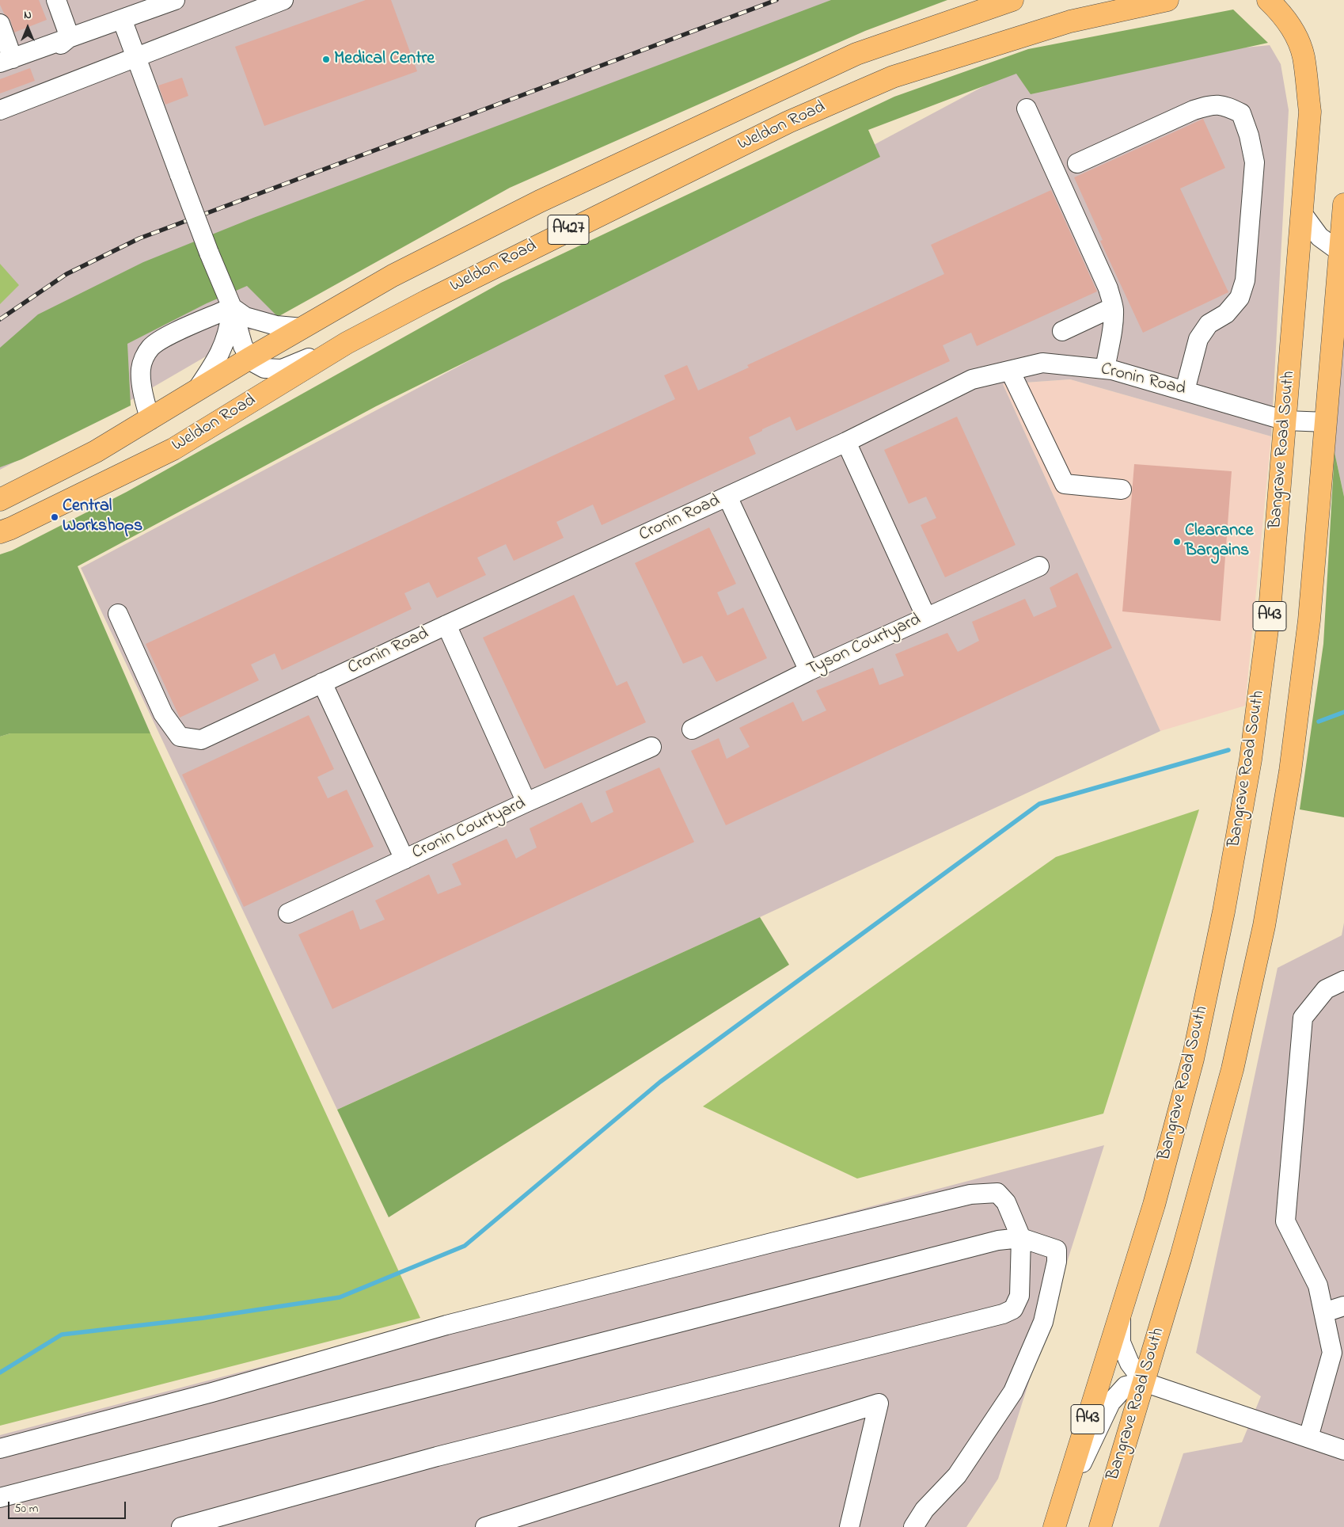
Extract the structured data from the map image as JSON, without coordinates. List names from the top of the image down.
{
  "streets": {
    "highway": [
      "Weldon Road",
      "A427",
      "Bangrave Road South",
      "A43"
    ],
    "street": ["Cronin Road", "Tyson Courtyard", "Cronin Courtyard"]
  },
  "crossings": [
    ["Cronin Road", "Bangrave Road South"]
  ],
  "places": ["Medical Centre", "Central Workshops", "Clearance Bargains"],
  "scale_bar": "50 m",
  "north": "top"
}
